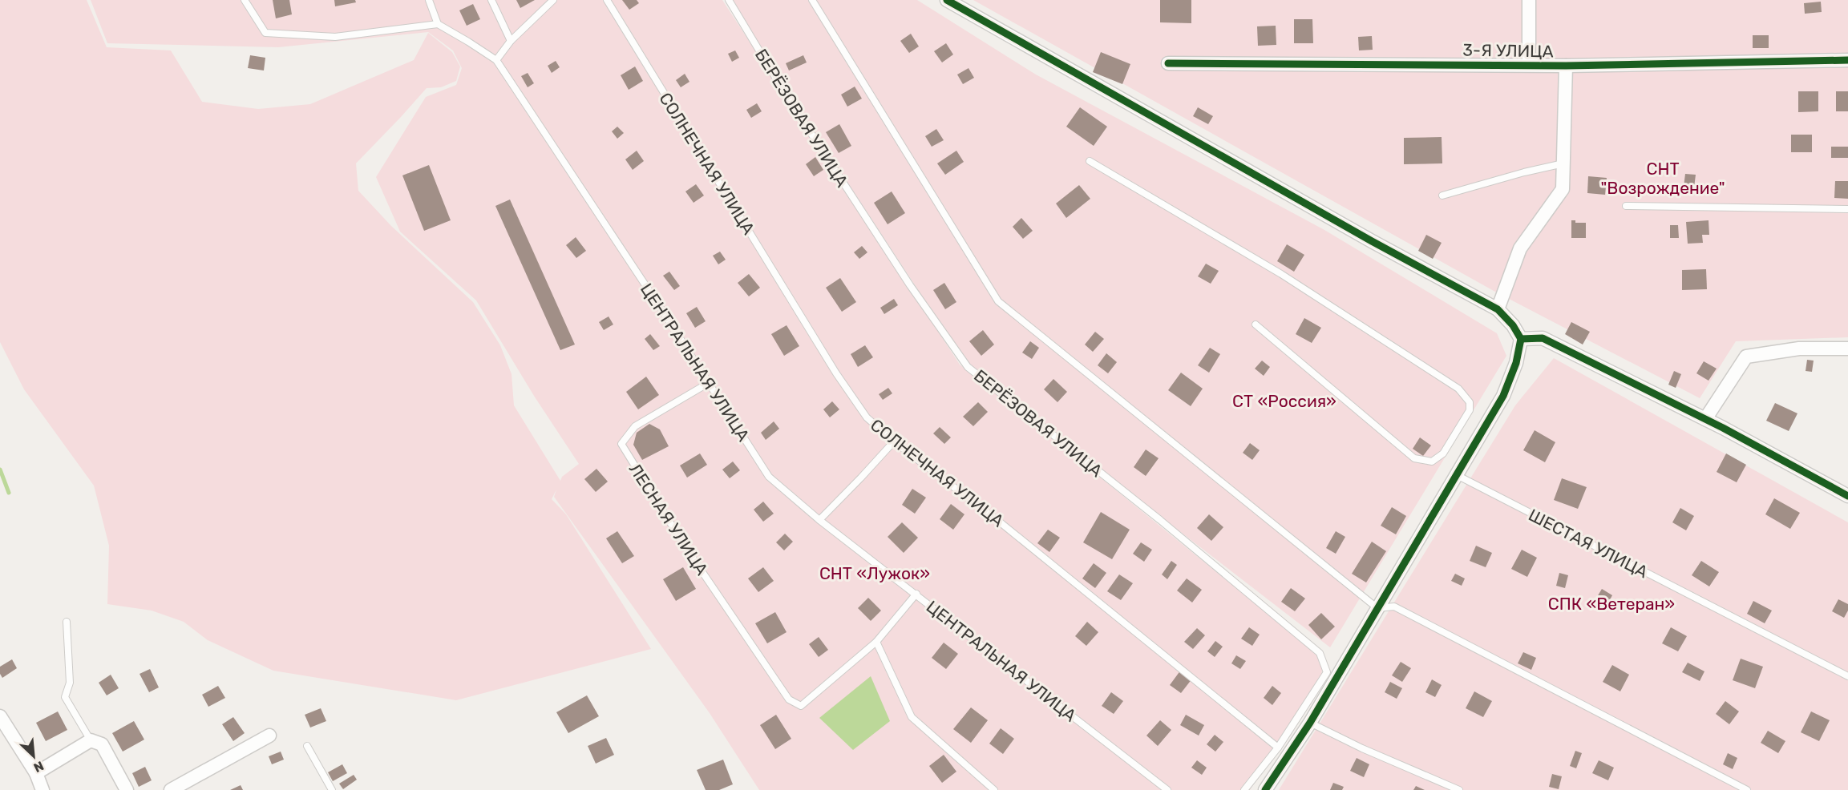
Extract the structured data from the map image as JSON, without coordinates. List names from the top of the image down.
{
  "streets": {
    "street": ["3-Я УЛИЦА"],
    "lane": [
      "БЕРЁЗОВАЯ УЛИЦА",
      "СОЛНЕЧНАЯ УЛИЦА",
      "ЦЕНТРАЛЬНАЯ УЛИЦА",
      "ЛЕСНАЯ УЛИЦА",
      "ШЕСТАЯ УЛИЦА"
    ]
  },
  "crossings": [
    ["БЕРЁЗОВАЯ УЛИЦА", "СОЛНЕЧНАЯ УЛИЦА"],
    ["ЦЕНТРАЛЬНАЯ УЛИЦА", "ЛЕСНАЯ УЛИЦА"]
  ],
  "parks": [
    "СНТ \"Возрождение\"",
    "СТ «Россия»",
    "СНТ «Лужок»",
    "СПК «Ветеран»"
  ],
  "north": "bottom right"
}
